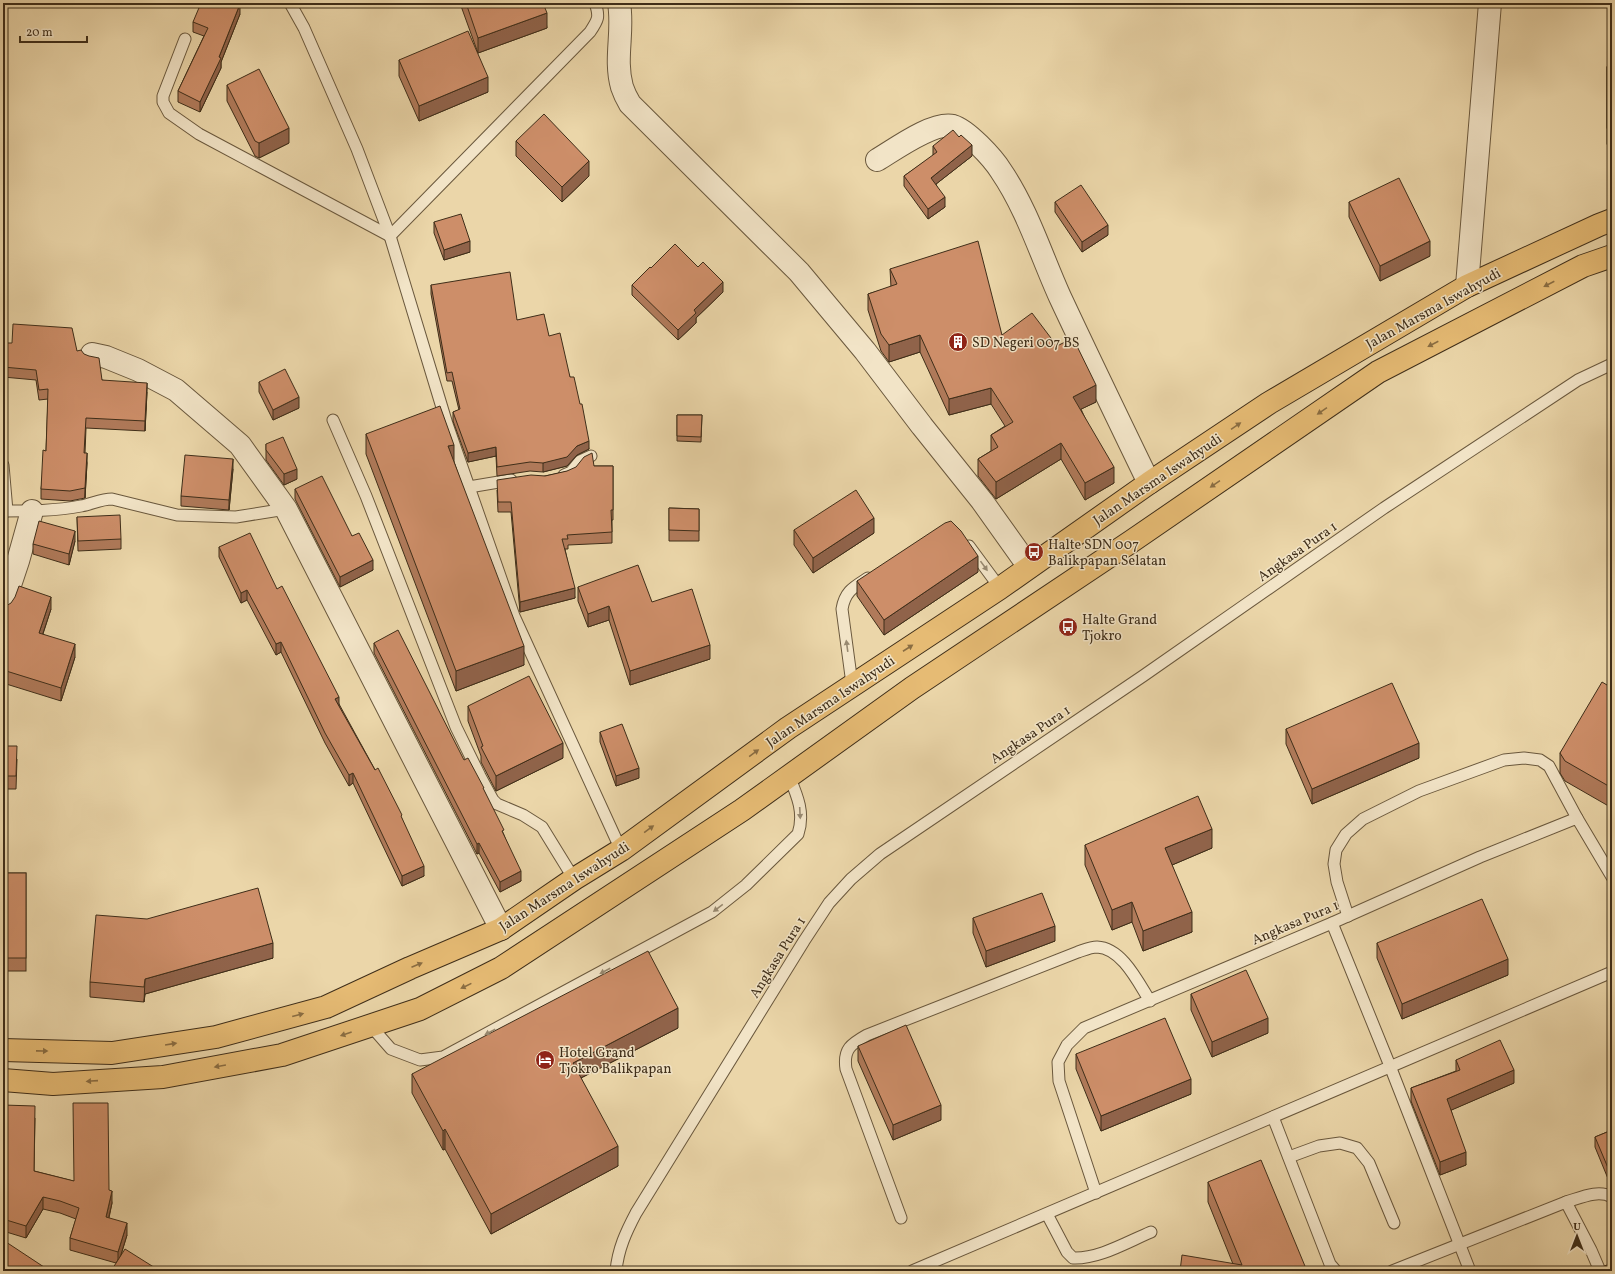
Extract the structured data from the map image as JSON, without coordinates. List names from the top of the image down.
{
  "streets": {
    "highway": ["Jalan Marsma Iswahyudi"],
    "lane": ["Angkasa Pura 1"]
  },
  "places": {
    "building": ["SD Negeri 007 BS"],
    "bus stop": ["Halte SDN 007 Balikpapan Selatan", "Halte Grand Tjokro"],
    "hotel": ["Hotel Grand Tjokro Balikpapan"]
  },
  "scale_bar": "20 m",
  "north": "top"
}
